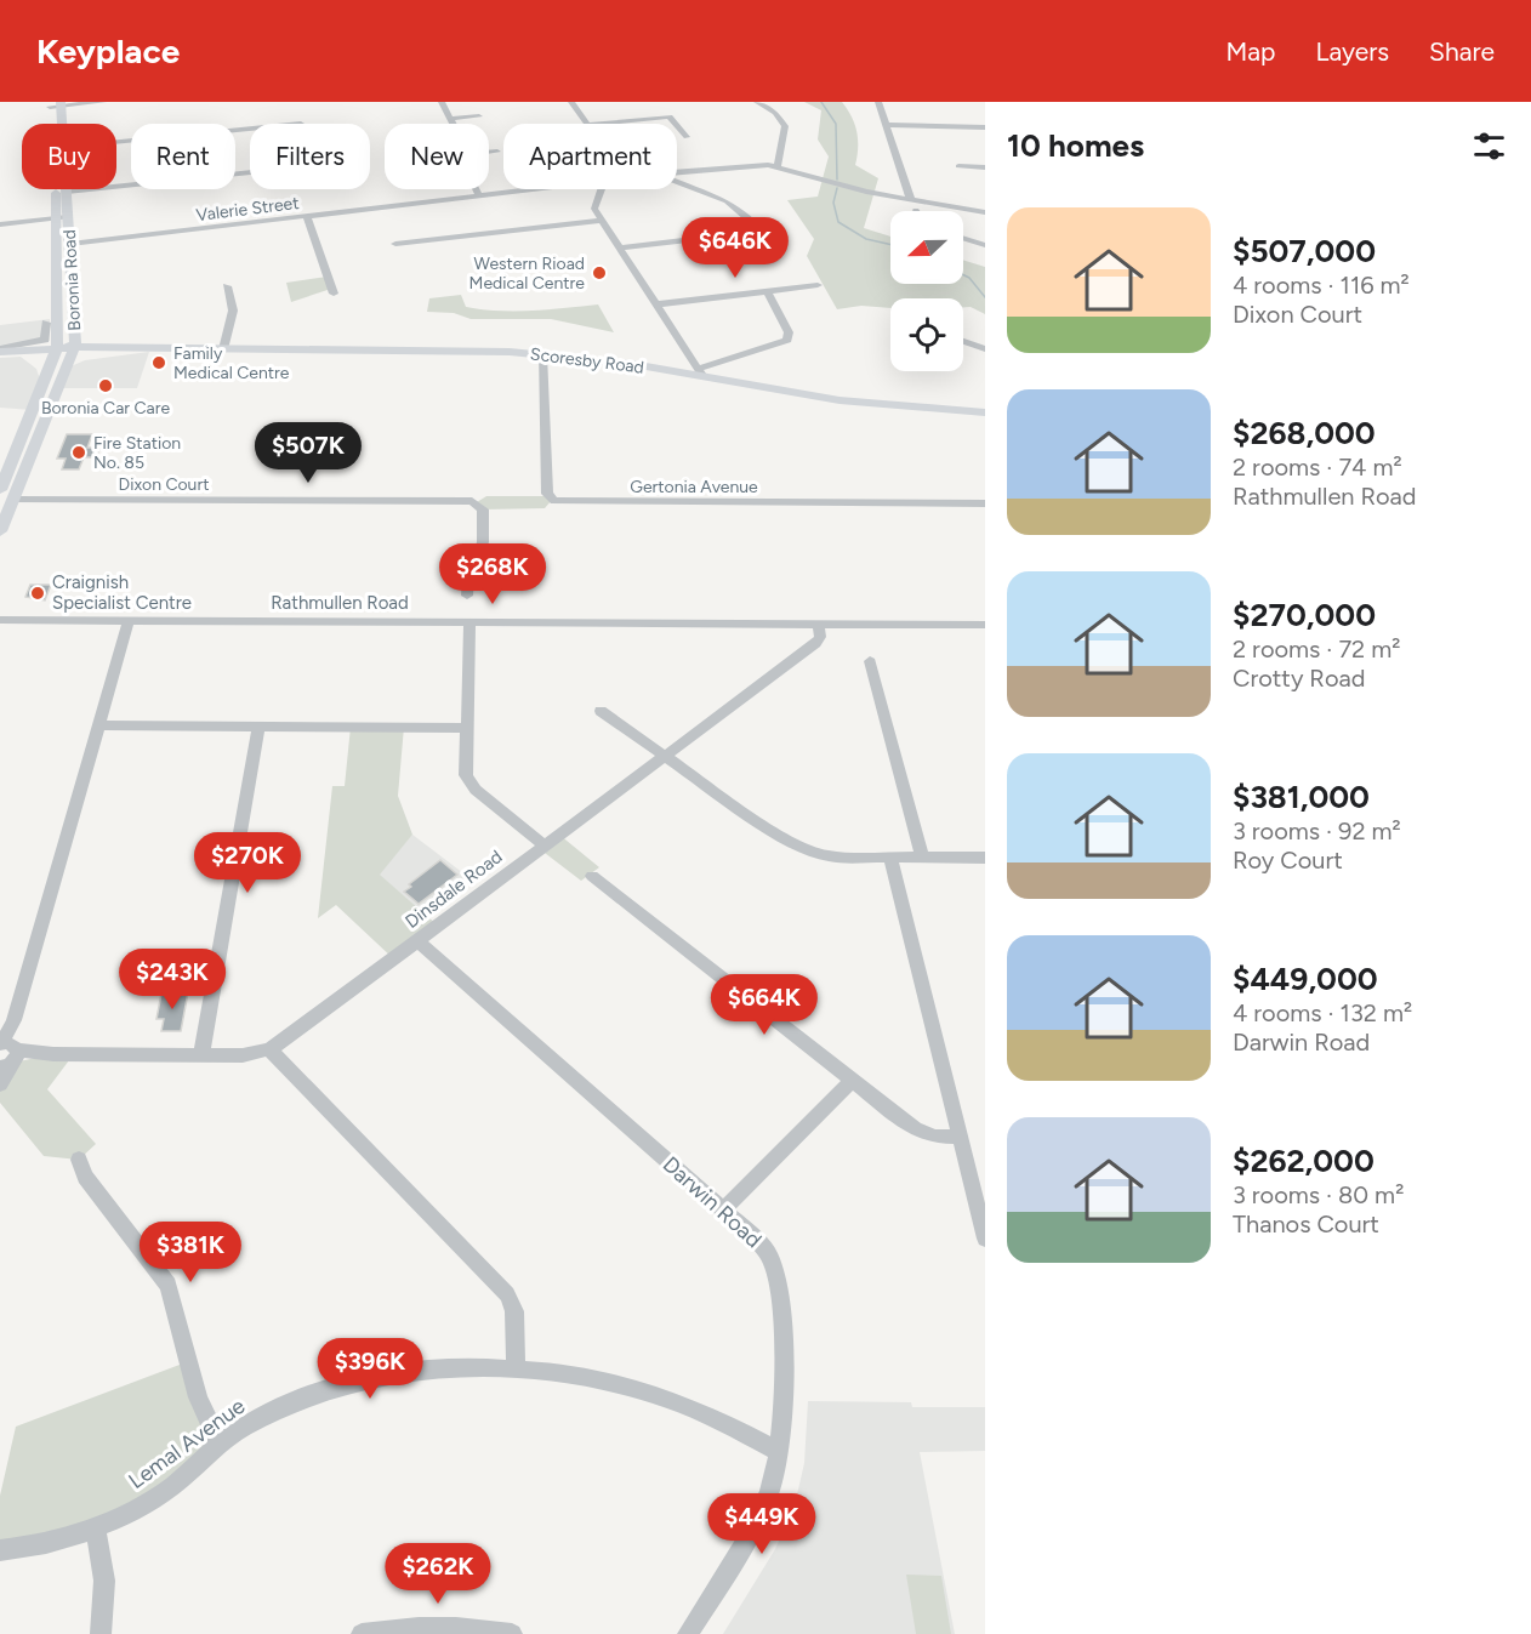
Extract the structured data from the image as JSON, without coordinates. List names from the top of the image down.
{
  "streets": {
    "main road": ["Boronia Road", "Scoresby Road"],
    "street": [
      "Valerie Street",
      "Dixon Court",
      "Gertonia Avenue",
      "Rathmullen Road",
      "Dinsdale Road",
      "Darwin Road",
      "Lemal Avenue"
    ]
  },
  "crossings": [
    ["Valerie Street", "Boronia Road"],
    ["Boronia Road", "Scoresby Road"],
    ["Boronia Road", "Dixon Court"],
    ["Scoresby Road", "Gertonia Avenue"],
    ["Rathmullen Road", "Dinsdale Road"],
    ["Dinsdale Road", "Darwin Road"],
    ["Darwin Road", "Lemal Avenue"]
  ],
  "places": [
    "Western Rioad Medical Centre",
    "Family Medical Centre",
    "Boronia Car Care",
    "Fire Station No. 85",
    "Craignish Specialist Centre"
  ],
  "north": "left",
  "page": {
    "header": "Keyplace",
    "nav": ["Map", "Layers", "Share"],
    "heading": "10 homes",
    "chip": [
      "Buy",
      "Rent",
      "Filters",
      "New",
      "Apartment"
    ],
    "list": [
      {
        "name": "$507,000",
        "note": "4 rooms · 116 m² · Dixon Court"
      },
      {
        "name": "$268,000",
        "note": "2 rooms · 74 m² · Rathmullen Road"
      },
      {
        "name": "$270,000",
        "note": "2 rooms · 72 m² · Crotty Road"
      },
      {
        "name": "$381,000",
        "note": "3 rooms · 92 m² · Roy Court"
      },
      {
        "name": "$449,000",
        "note": "4 rooms · 132 m² · Darwin Road"
      },
      {
        "name": "$262,000",
        "note": "3 rooms · 80 m² · Thanos Court"
      }
    ],
    "price": [
      "$646K",
      "$507K",
      "$268K",
      "$270K",
      "$243K",
      "$664K",
      "$381K",
      "$396K",
      "$449K",
      "$262K"
    ]
  }
}
